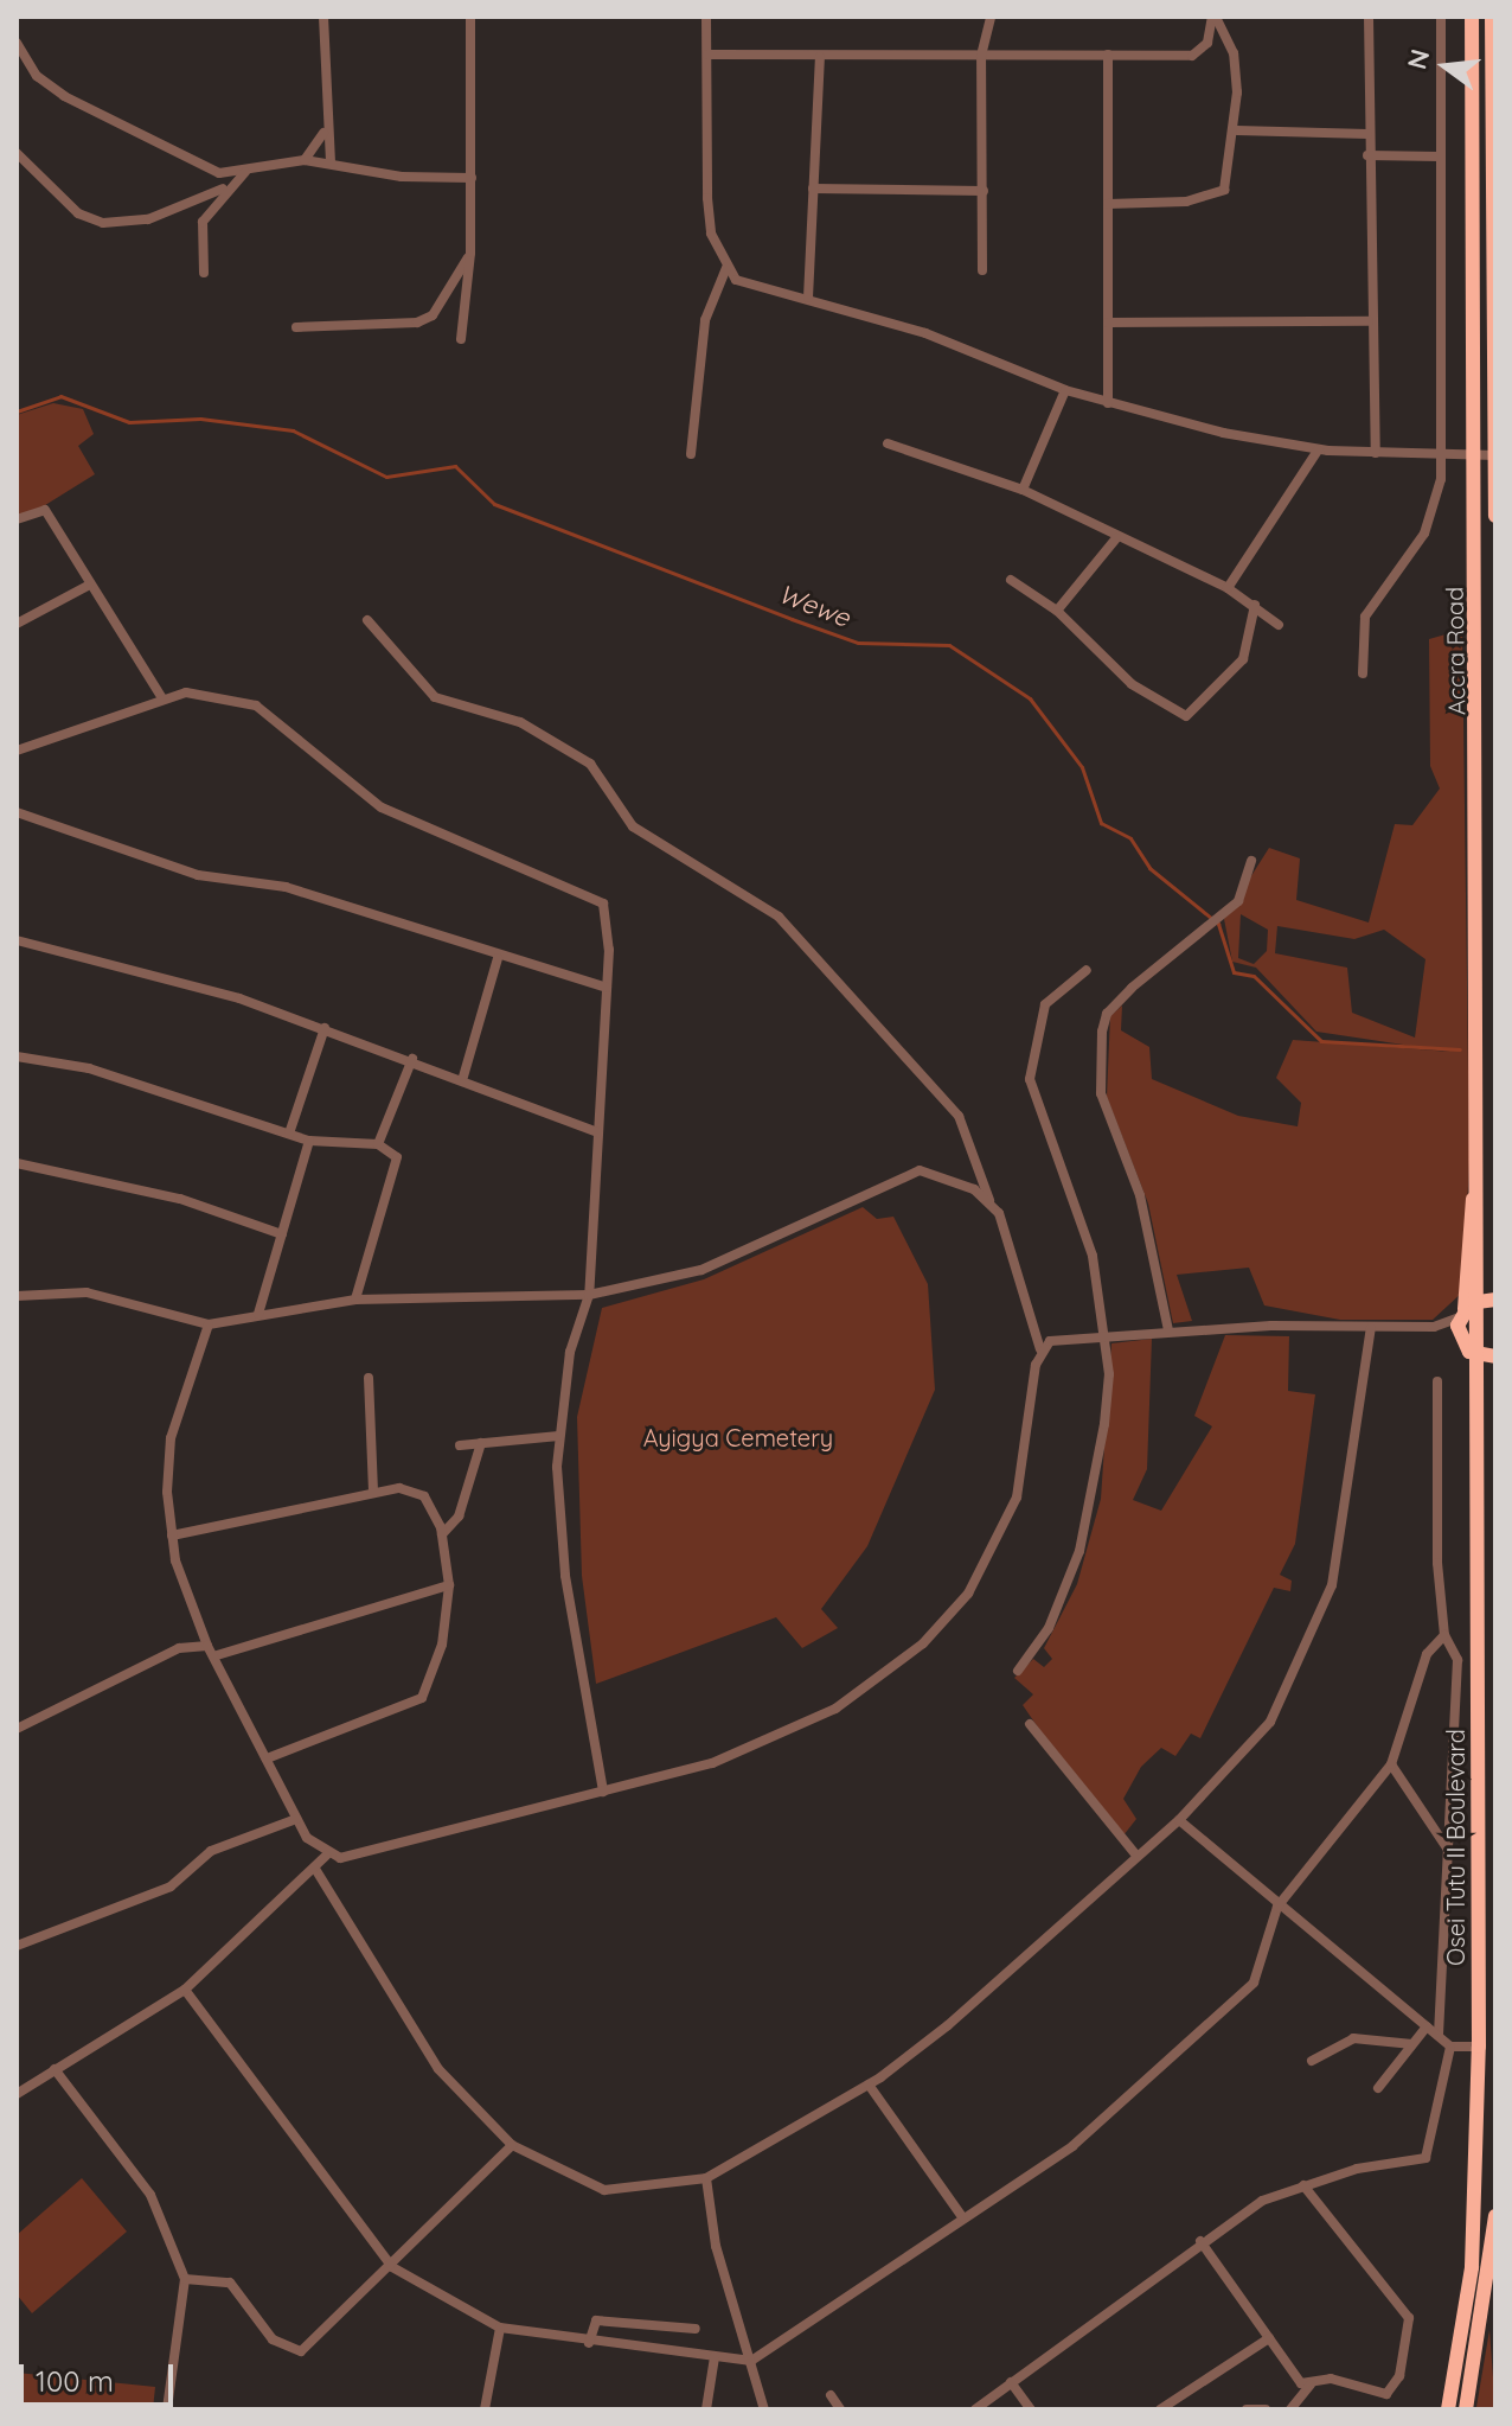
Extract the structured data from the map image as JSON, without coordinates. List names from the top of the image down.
{
  "streets": {
    "highway": ["Accra Road", "Osei Tutu II Boulevard"]
  },
  "crossings": [
    ["Accra Road", "Osei Tutu II Boulevard"]
  ],
  "water": ["Wewe"],
  "parks": ["Ayigya Cemetery"],
  "scale_bar": "100 m",
  "north": "left"
}
